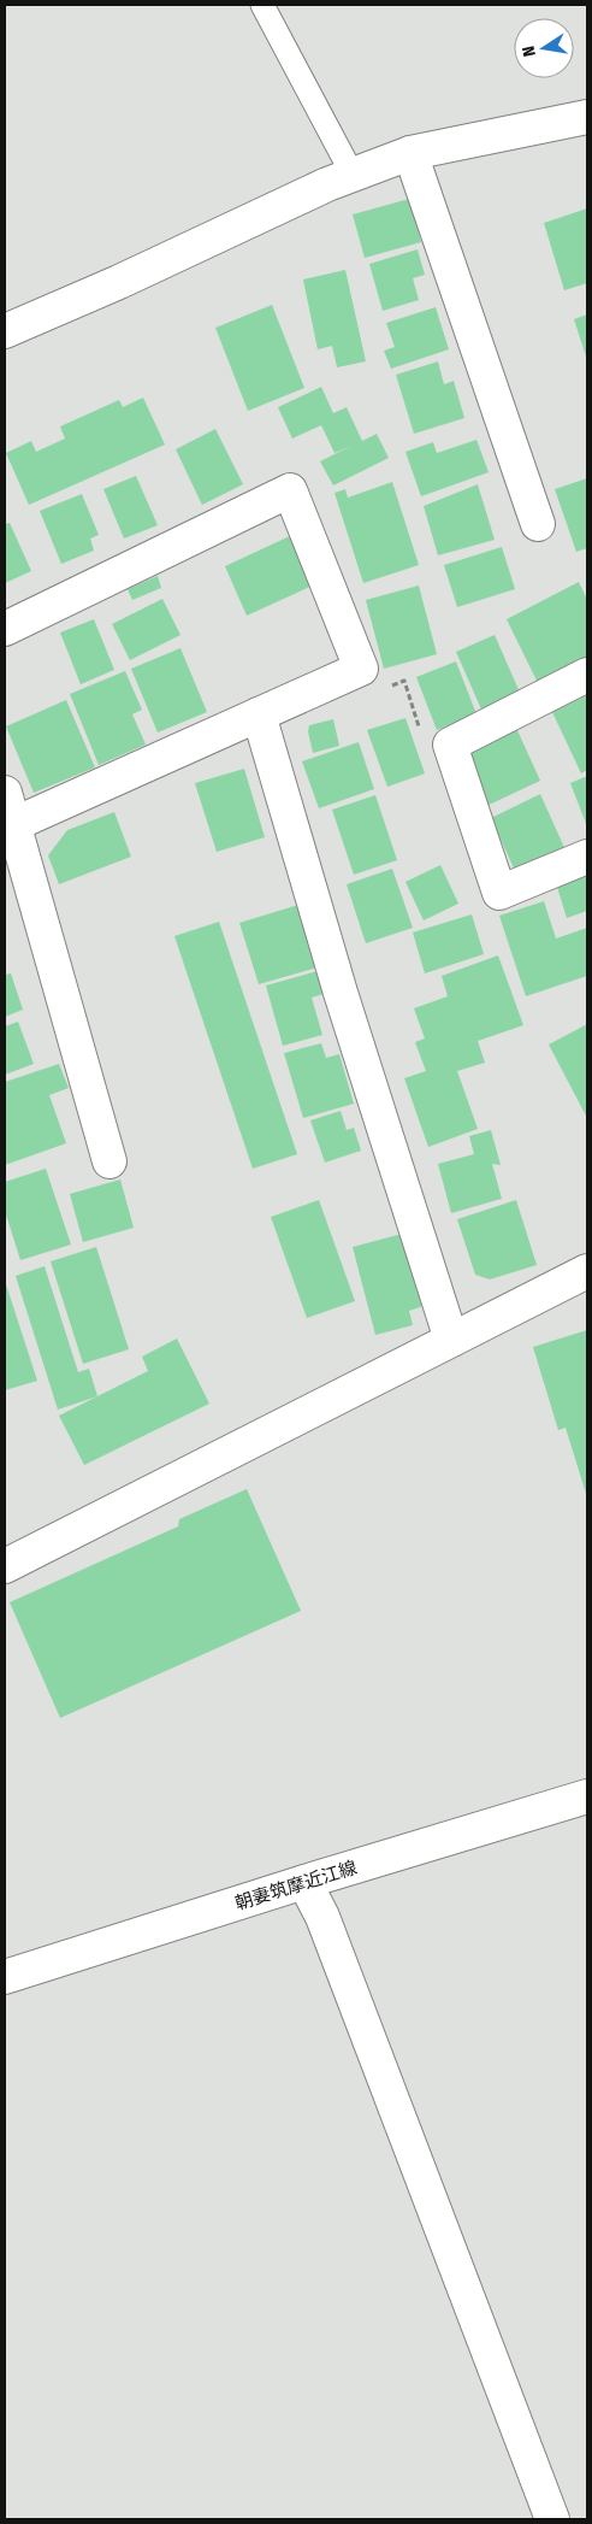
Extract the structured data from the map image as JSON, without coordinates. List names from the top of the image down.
{
  "streets": {
    "street": ["朝妻筑摩近江線"]
  },
  "north": "left"
}
